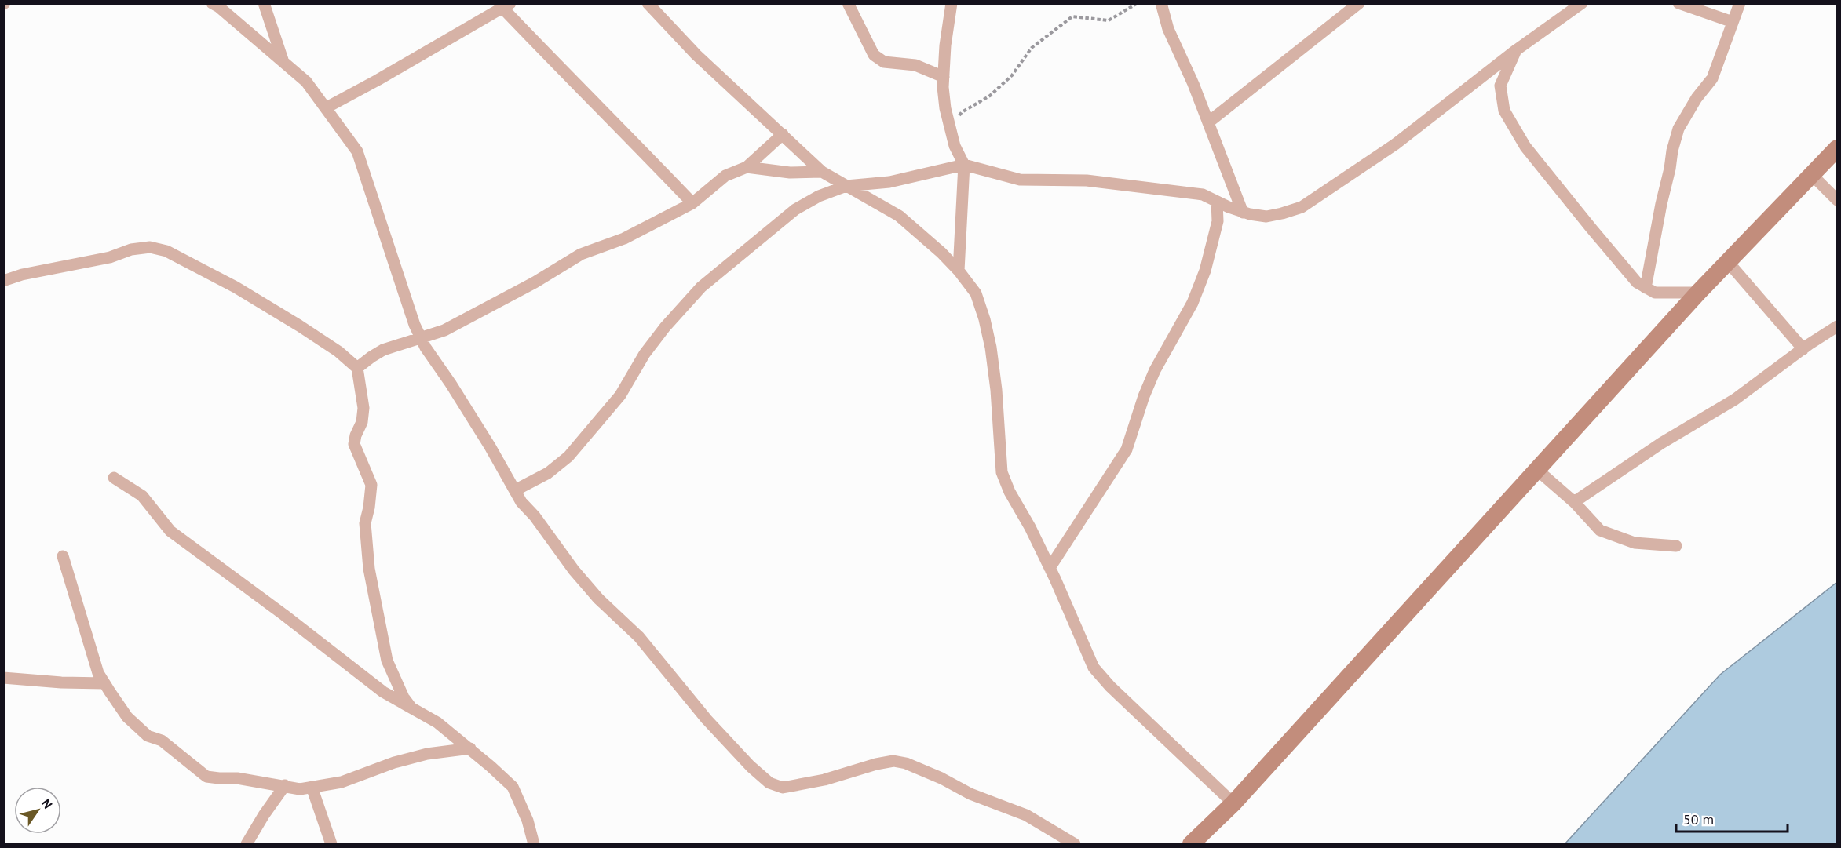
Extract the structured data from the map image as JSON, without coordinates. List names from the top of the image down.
{
  "scale_bar": "50 m",
  "north": "top right"
}
